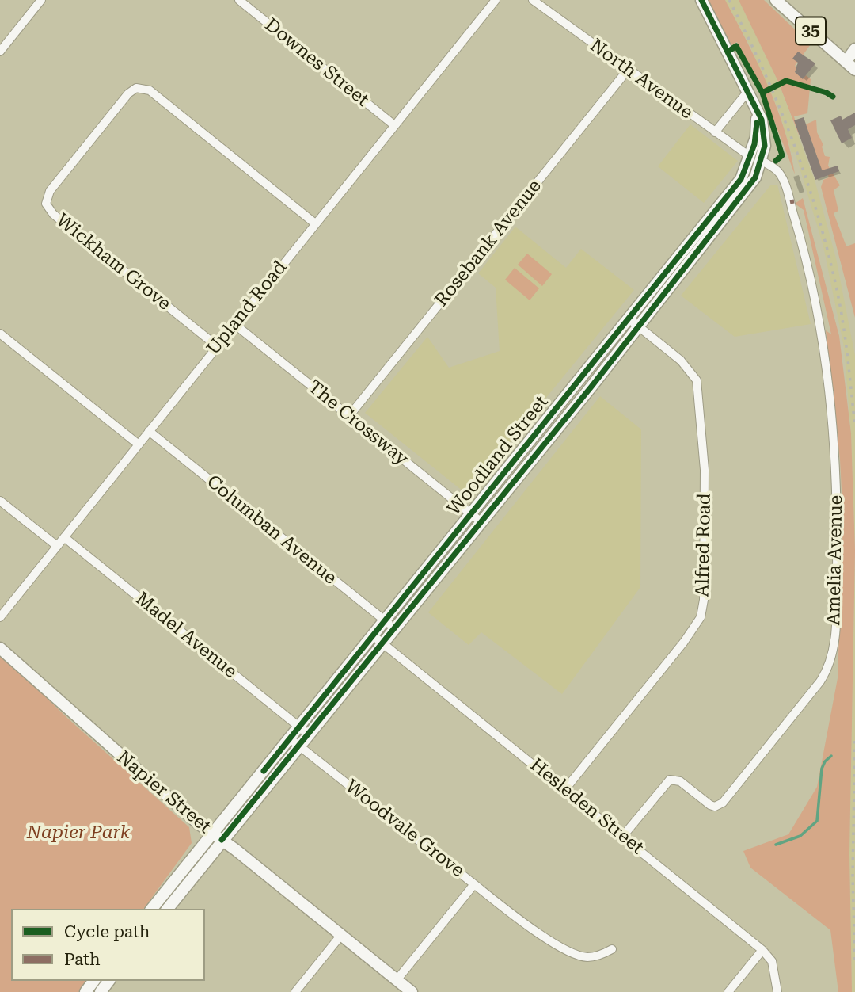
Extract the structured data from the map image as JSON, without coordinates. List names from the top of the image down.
{
  "streets": {
    "main road": ["35", "Woodland Street", "Napier Street"],
    "street": [
      "Downes Street",
      "North Avenue",
      "Rosebank Avenue",
      "Wickham Grove",
      "Upland Road",
      "The Crossway",
      "Columban Avenue",
      "Alfred Road",
      "Amelia Avenue",
      "Madel Avenue",
      "Hesleden Street",
      "Woodvale Grove"
    ]
  },
  "crossings": [
    ["Downes Street", "Upland Road"],
    ["North Avenue", "Rosebank Avenue"],
    ["North Avenue", "Woodland Street"],
    ["Rosebank Avenue", "The Crossway"],
    ["Wickham Grove", "Upland Road"],
    ["Upland Road", "The Crossway"],
    ["Upland Road", "Columban Avenue"],
    ["Upland Road", "Madel Avenue"],
    ["The Crossway", "Woodland Street"],
    ["Woodland Street", "Columban Avenue"],
    ["Woodland Street", "Alfred Road"],
    ["Woodland Street", "Amelia Avenue"],
    ["Woodland Street", "Madel Avenue"],
    ["Woodland Street", "Napier Street"],
    ["Woodland Street", "Hesleden Street"],
    ["Woodland Street", "Woodvale Grove"],
    ["Alfred Road", "Hesleden Street"],
    ["Amelia Avenue", "Hesleden Street"],
    ["Napier Street", "Woodvale Grove"]
  ],
  "parks": ["Napier Park"],
  "legend": ["Cycle path", "Path"]
}
